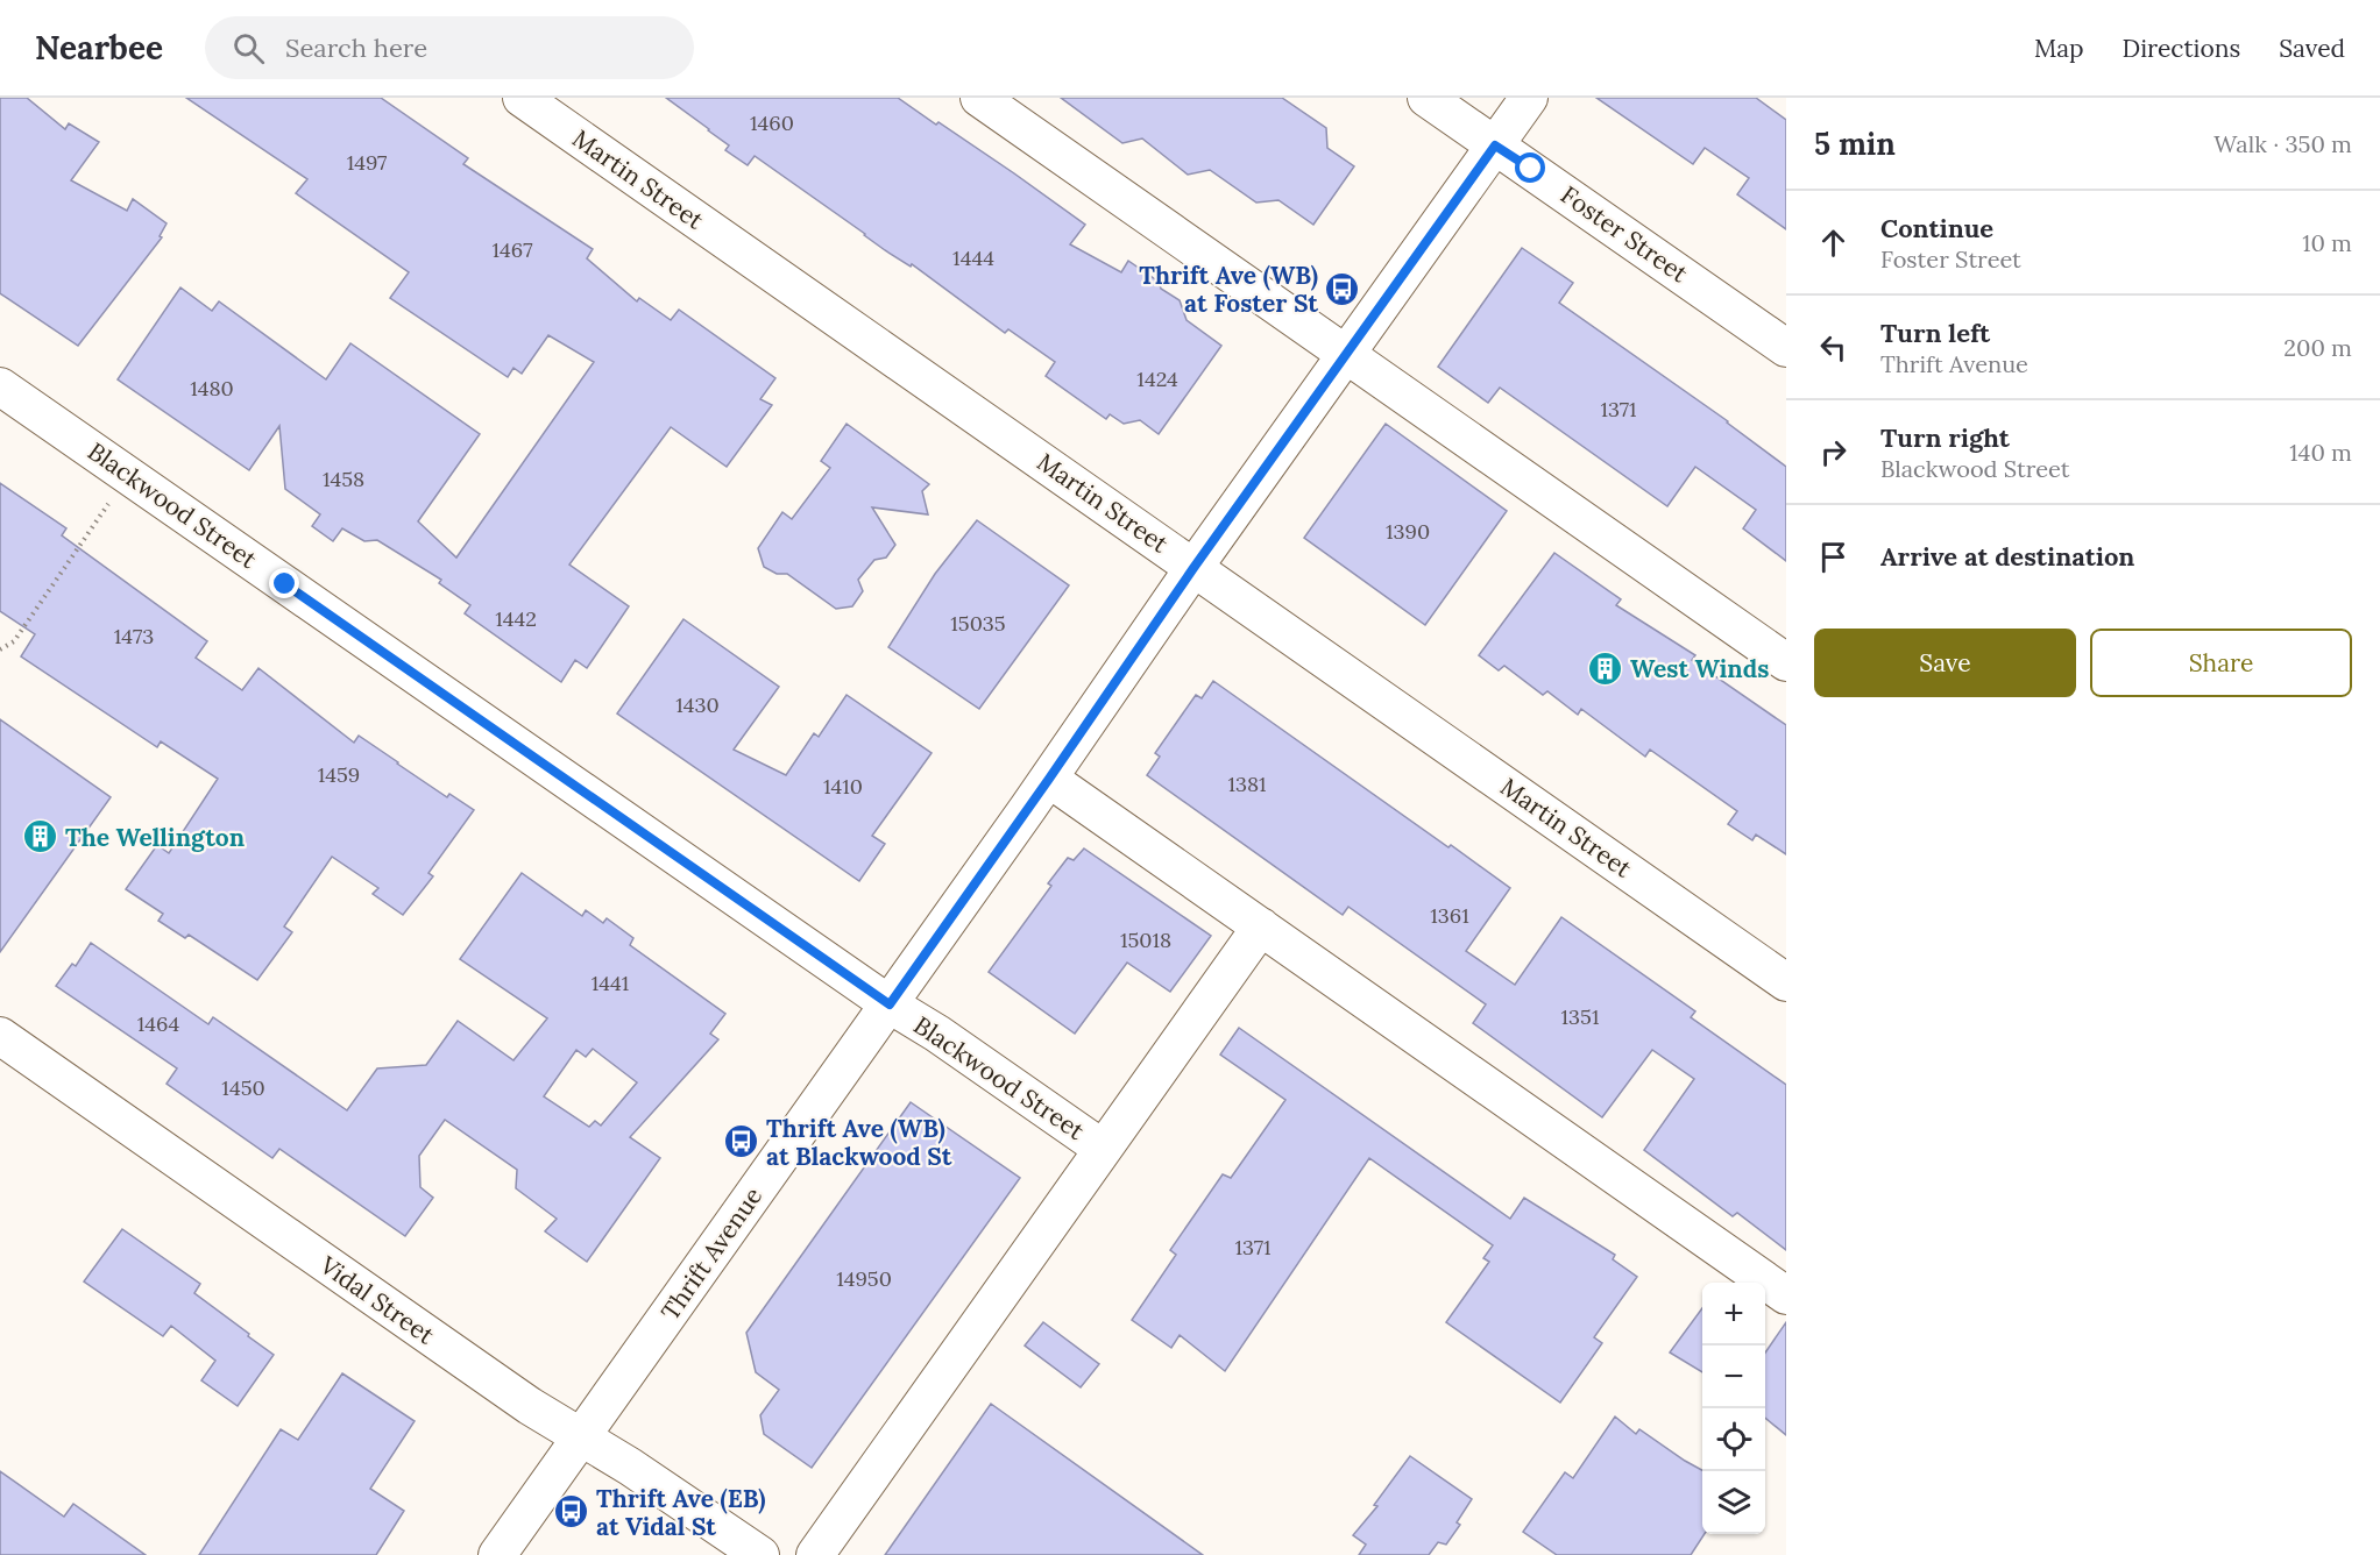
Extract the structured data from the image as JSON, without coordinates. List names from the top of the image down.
{
  "streets": {
    "street": [
      "Martin Street",
      "Foster Street",
      "Blackwood Street",
      "Thrift Avenue",
      "Vidal Street"
    ]
  },
  "crossings": [
    ["Martin Street", "Thrift Avenue"],
    ["Foster Street", "Thrift Avenue"],
    ["Blackwood Street", "Thrift Avenue"],
    ["Thrift Avenue", "Vidal Street"]
  ],
  "places": {
    "bus stop": ["Thrift Ave (WB) at Foster St", "Thrift Ave (WB) at Blackwood St", "Thrift Ave (EB) at Vidal St"],
    "building": ["West Winds", "The Wellington"]
  },
  "house_numbers": [
    "1460",
    "1497",
    "1467",
    "1444",
    "1424",
    "1480",
    "1371",
    "1458",
    "1390",
    "1442",
    "15035",
    "1473",
    "1430",
    "1459",
    "1381",
    "1410",
    "1361",
    "15018",
    "1441",
    "1351",
    "1464",
    "1450",
    "1371",
    "14950"
  ],
  "page": {
    "header": "Nearbee",
    "search": "Search here",
    "nav": ["Map", "Directions", "Saved"],
    "heading": ["5 min", "Walk · 350 m"],
    "list": [
      ["Continue", "Foster Street", "10 m"],
      ["Turn left", "Thrift Avenue", "200 m"],
      ["Turn right", "Blackwood Street", "140 m"],
      "Arrive at destination"
    ],
    "buttons": ["Save", "Share"],
    "map_buttons": ["+", "−"]
  }
}
